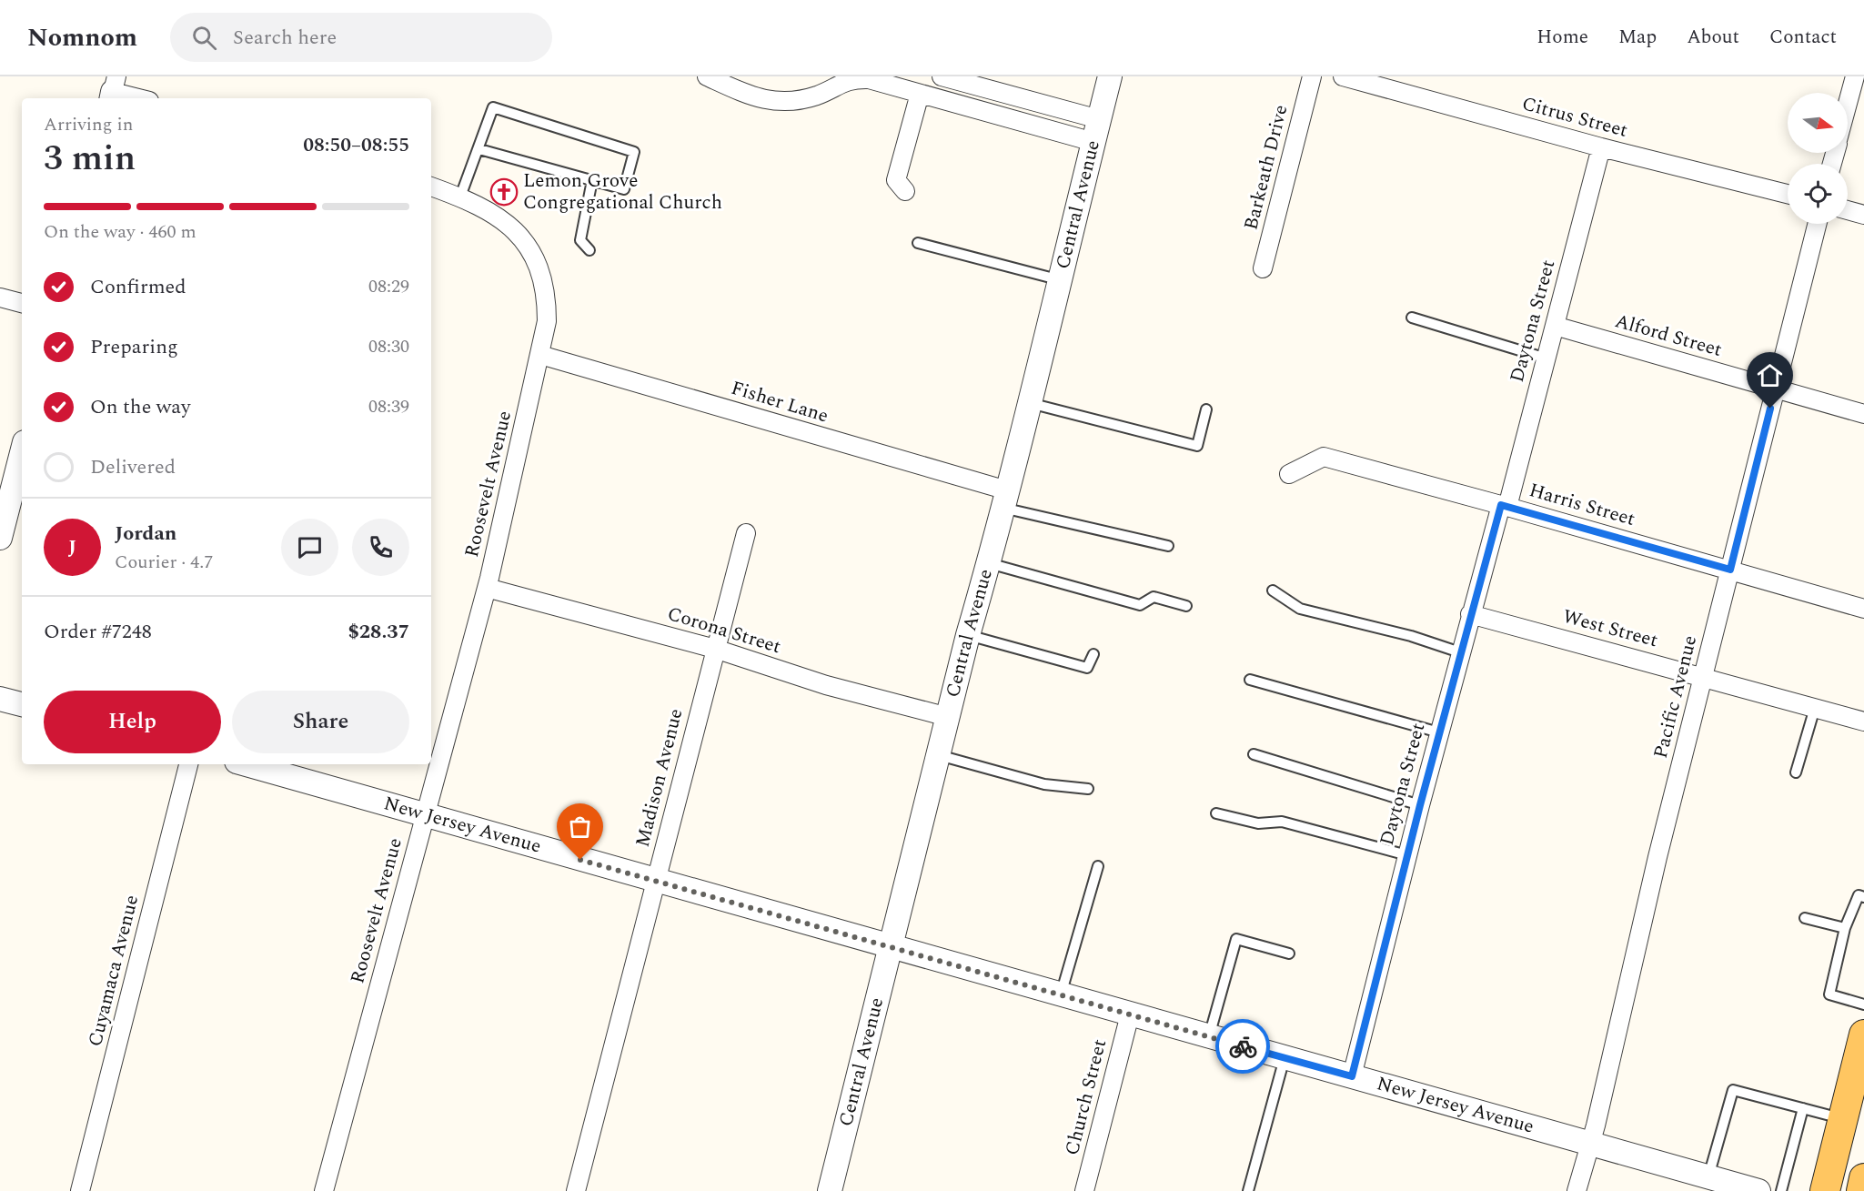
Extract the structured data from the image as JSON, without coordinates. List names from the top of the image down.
{
  "streets": {
    "street": [
      "Citrus Street",
      "Barkeath Drive",
      "Central Avenue",
      "Daytona Street",
      "Alford Street",
      "Fisher Lane",
      "Roosevelt Avenue",
      "Harris Street",
      "West Street",
      "Corona Street",
      "Pacific Avenue",
      "Madison Avenue",
      "New Jersey Avenue",
      "Cuyamaca Avenue",
      "Church Street"
    ]
  },
  "crossings": [
    ["Citrus Street", "Daytona Street"],
    ["Central Avenue", "Fisher Lane"],
    ["Central Avenue", "Corona Street"],
    ["Central Avenue", "New Jersey Avenue"],
    ["Daytona Street", "Alford Street"],
    ["Daytona Street", "Harris Street"],
    ["Daytona Street", "West Street"],
    ["Daytona Street", "New Jersey Avenue"],
    ["Alford Street", "Pacific Avenue"],
    ["Fisher Lane", "Roosevelt Avenue"],
    ["Roosevelt Avenue", "Corona Street"],
    ["Roosevelt Avenue", "New Jersey Avenue"],
    ["Harris Street", "Pacific Avenue"],
    ["West Street", "Pacific Avenue"],
    ["Corona Street", "Madison Avenue"],
    ["Pacific Avenue", "New Jersey Avenue"],
    ["Madison Avenue", "New Jersey Avenue"],
    ["New Jersey Avenue", "Church Street"]
  ],
  "places": {
    "church": ["Lemon Grove Congregational Church"]
  },
  "north": "right",
  "page": {
    "header": "Nomnom",
    "search": "Search here",
    "nav": [
      "Home",
      "Map",
      "About",
      "Contact"
    ],
    "heading": ["3 min", "Arriving in", "08:50–08:55"],
    "panel": [
      "Jordan",
      "Courier · 4.7",
      "Order #7248",
      "$28.37"
    ],
    "bar": "On the way · 460 m",
    "list": [
      ["Confirmed", "08:29"],
      ["Preparing", "08:30"],
      ["On the way", "08:39"],
      "Delivered"
    ],
    "round": "J",
    "buttons": ["Help", "Share"]
  }
}
